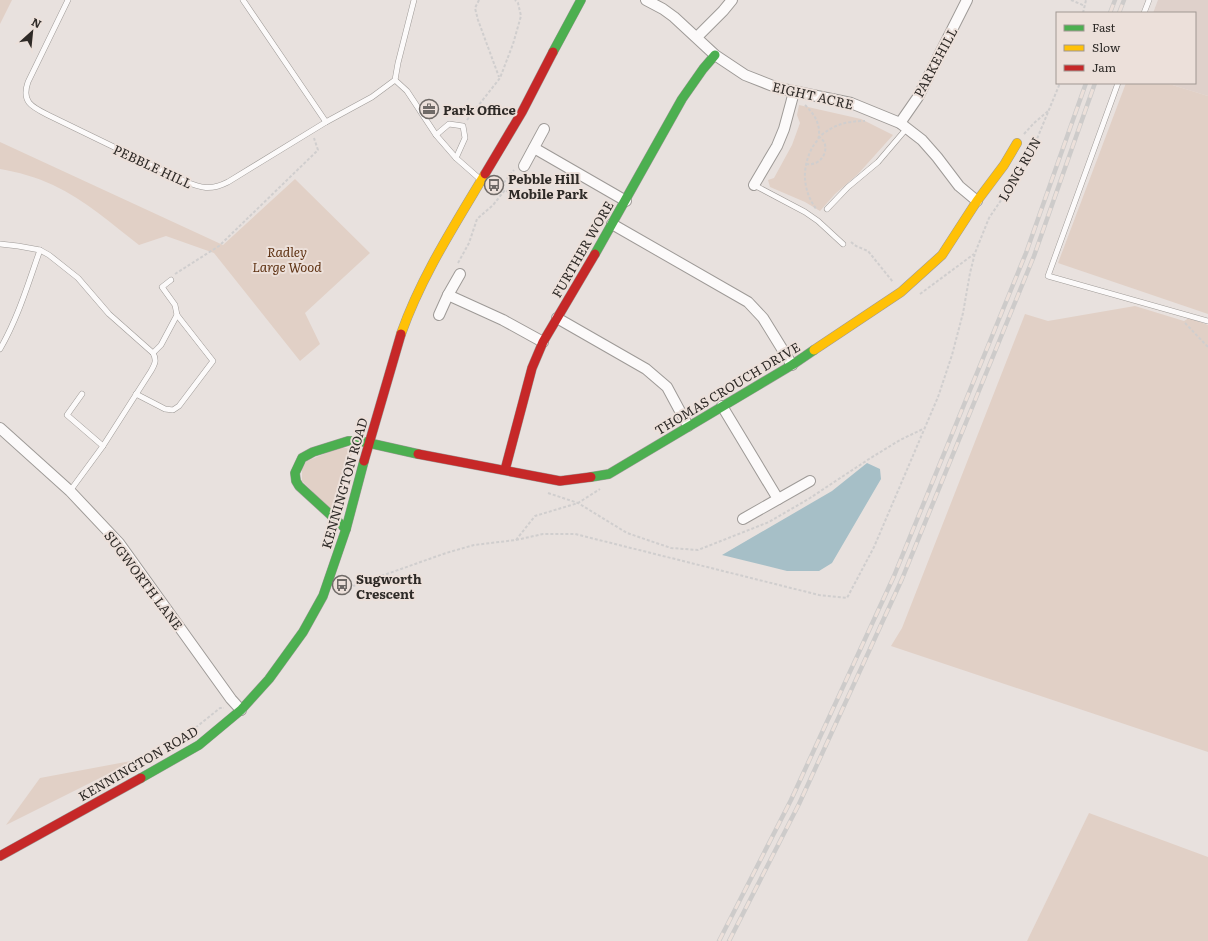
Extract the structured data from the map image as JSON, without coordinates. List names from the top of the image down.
{
  "streets": {
    "street": [
      "PARKEHILL",
      "EIGHT ACRE",
      "FURTHER WORE",
      "THOMAS CROUCH DRIVE",
      "KENNINGTON ROAD",
      "SUGWORTH LANE"
    ],
    "lane": ["PEBBLE HILL"],
    "path": ["LONG RUN"]
  },
  "crossings": [
    ["PARKEHILL", "EIGHT ACRE"],
    ["EIGHT ACRE", "FURTHER WORE"],
    ["EIGHT ACRE", "THOMAS CROUCH DRIVE"],
    ["FURTHER WORE", "THOMAS CROUCH DRIVE"],
    ["THOMAS CROUCH DRIVE", "KENNINGTON ROAD"],
    ["KENNINGTON ROAD", "SUGWORTH LANE"]
  ],
  "parks": ["Radley Large Wood"],
  "places": {
    "office": ["Park Office"],
    "bus stop": ["Pebble Hill Mobile Park", "Sugworth Crescent"]
  },
  "legend": ["Fast", "Slow", "Jam"],
  "north": "top right"
}
